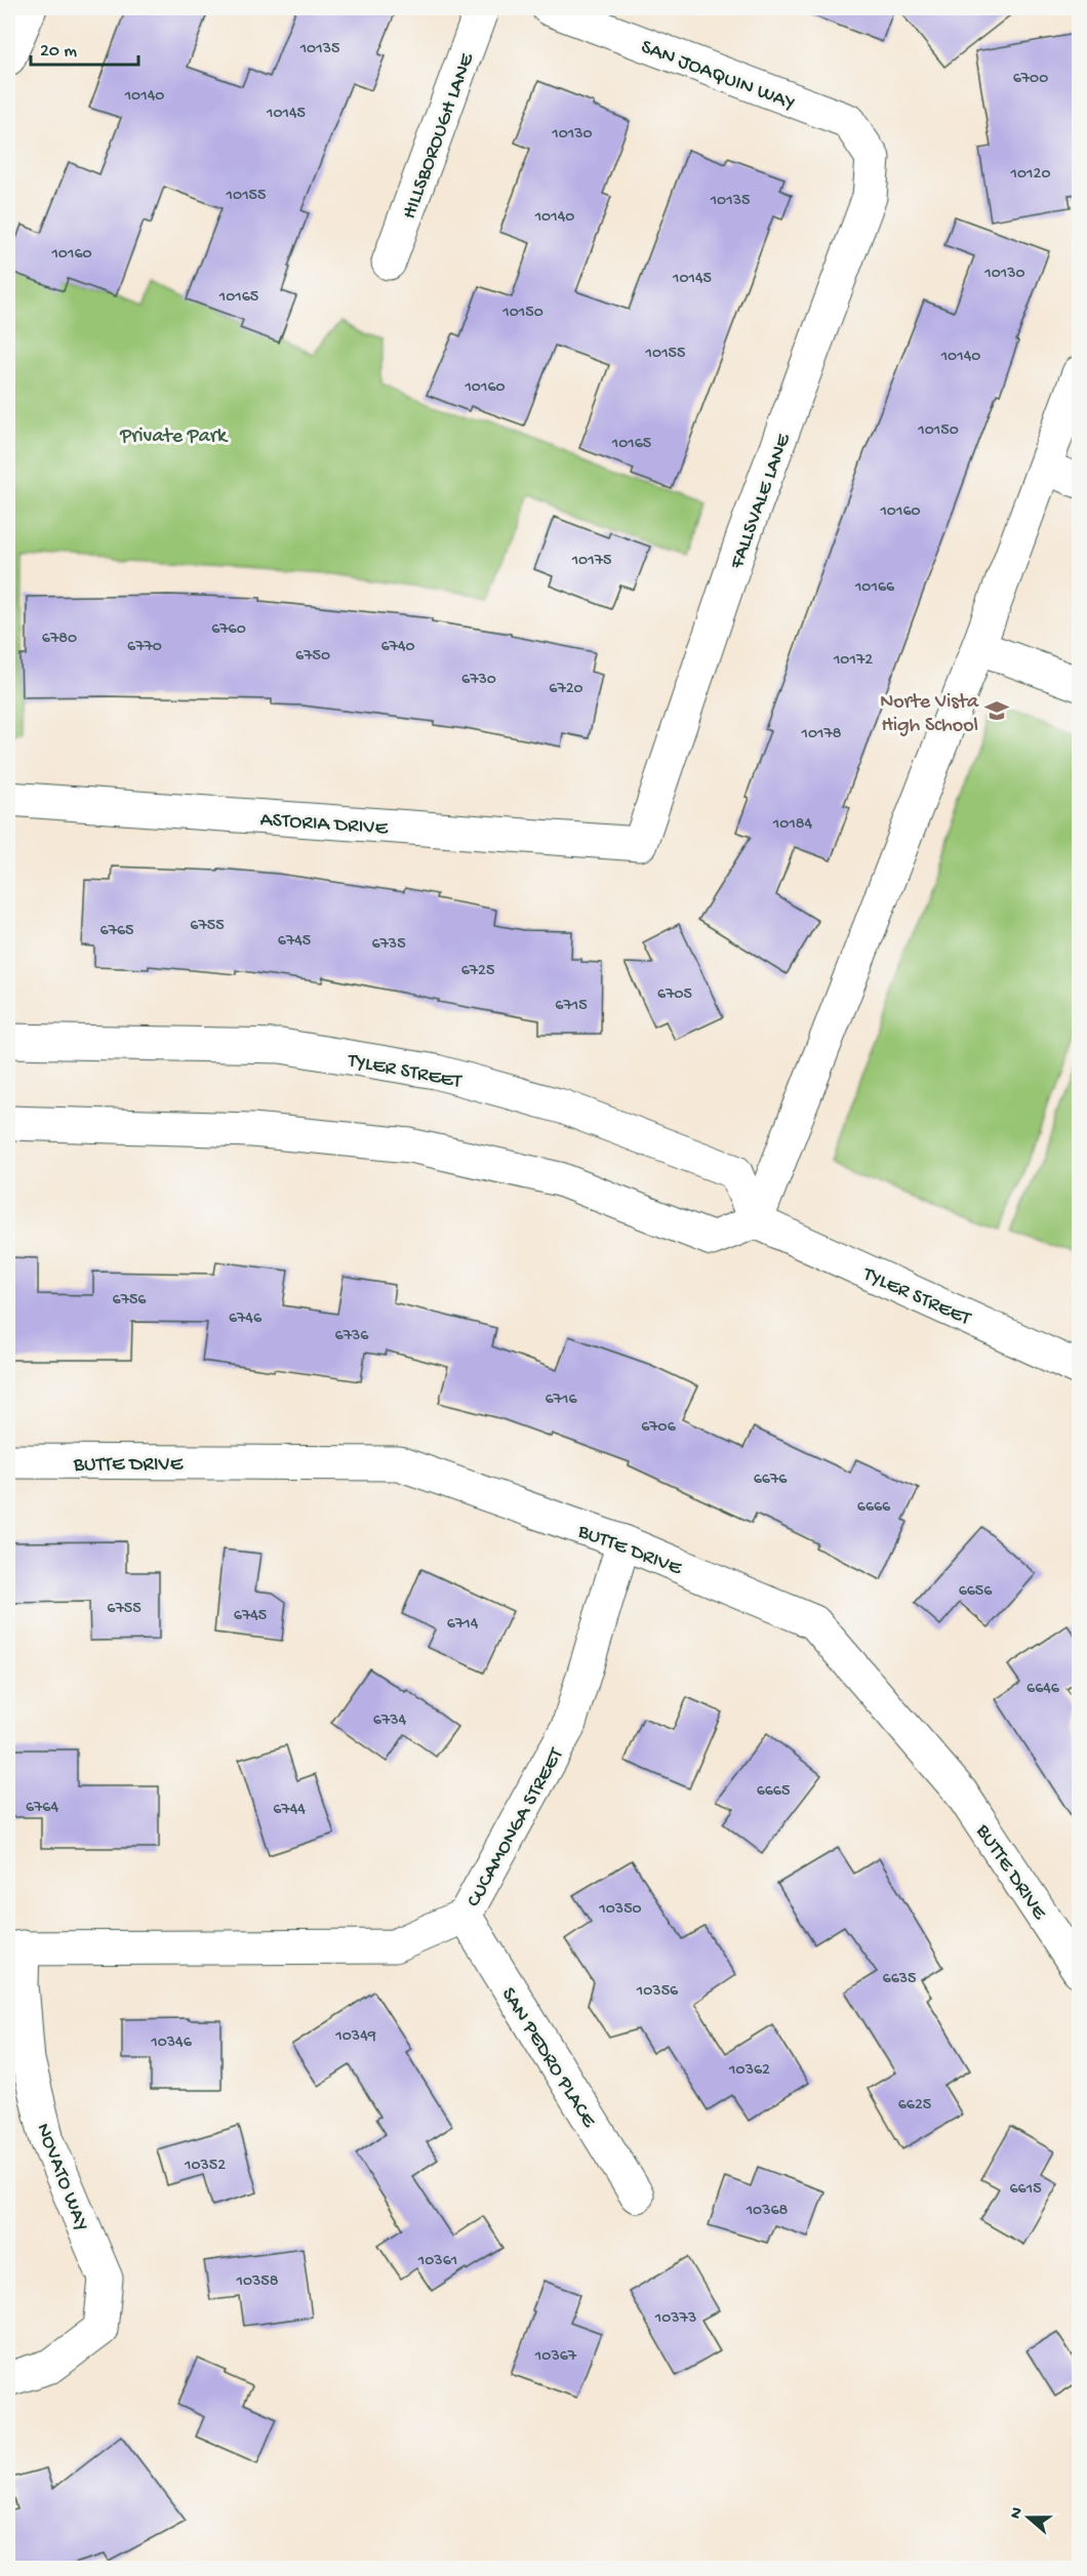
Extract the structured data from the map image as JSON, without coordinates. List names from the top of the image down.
{
  "streets": {
    "street": [
      "SAN JOAQUIN WAY",
      "HILLSBOROUGH LANE",
      "FALLSVALE LANE",
      "ASTORIA DRIVE",
      "TYLER STREET",
      "BUTTE DRIVE",
      "CUCAMONGA STREET",
      "SAN PEDRO PLACE",
      "NOVATO WAY"
    ]
  },
  "crossings": [
    ["SAN JOAQUIN WAY", "FALLSVALE LANE"],
    ["FALLSVALE LANE", "ASTORIA DRIVE"],
    ["BUTTE DRIVE", "CUCAMONGA STREET"],
    ["CUCAMONGA STREET", "SAN PEDRO PLACE"],
    ["CUCAMONGA STREET", "NOVATO WAY"]
  ],
  "parks": ["Private Park"],
  "places": {
    "school or university": ["Norte Vista High School"]
  },
  "house_numbers": [
    "10135",
    "6700",
    "10140",
    "10145",
    "10130",
    "10120",
    "10155",
    "10135",
    "10140",
    "10160",
    "10130",
    "10145",
    "10165",
    "10150",
    "10155",
    "10140",
    "10160",
    "10150",
    "10165",
    "10160",
    "10175",
    "10166",
    "6760",
    "6780",
    "6770",
    "6740",
    "6750",
    "10172",
    "6730",
    "6720",
    "10178",
    "10184",
    "6755",
    "6765",
    "6745",
    "6735",
    "6725",
    "6705",
    "6715",
    "6756",
    "6746",
    "6736",
    "6716",
    "6706",
    "6676",
    "6666",
    "6656",
    "6755",
    "6745",
    "6714",
    "6646",
    "6734",
    "6665",
    "6764",
    "6744",
    "10350",
    "6635",
    "10356",
    "10349",
    "10346",
    "10362",
    "6625",
    "10352",
    "6615",
    "10368",
    "10361",
    "10358",
    "10373",
    "10367"
  ],
  "scale_bar": "20 m",
  "north": "left"
}
